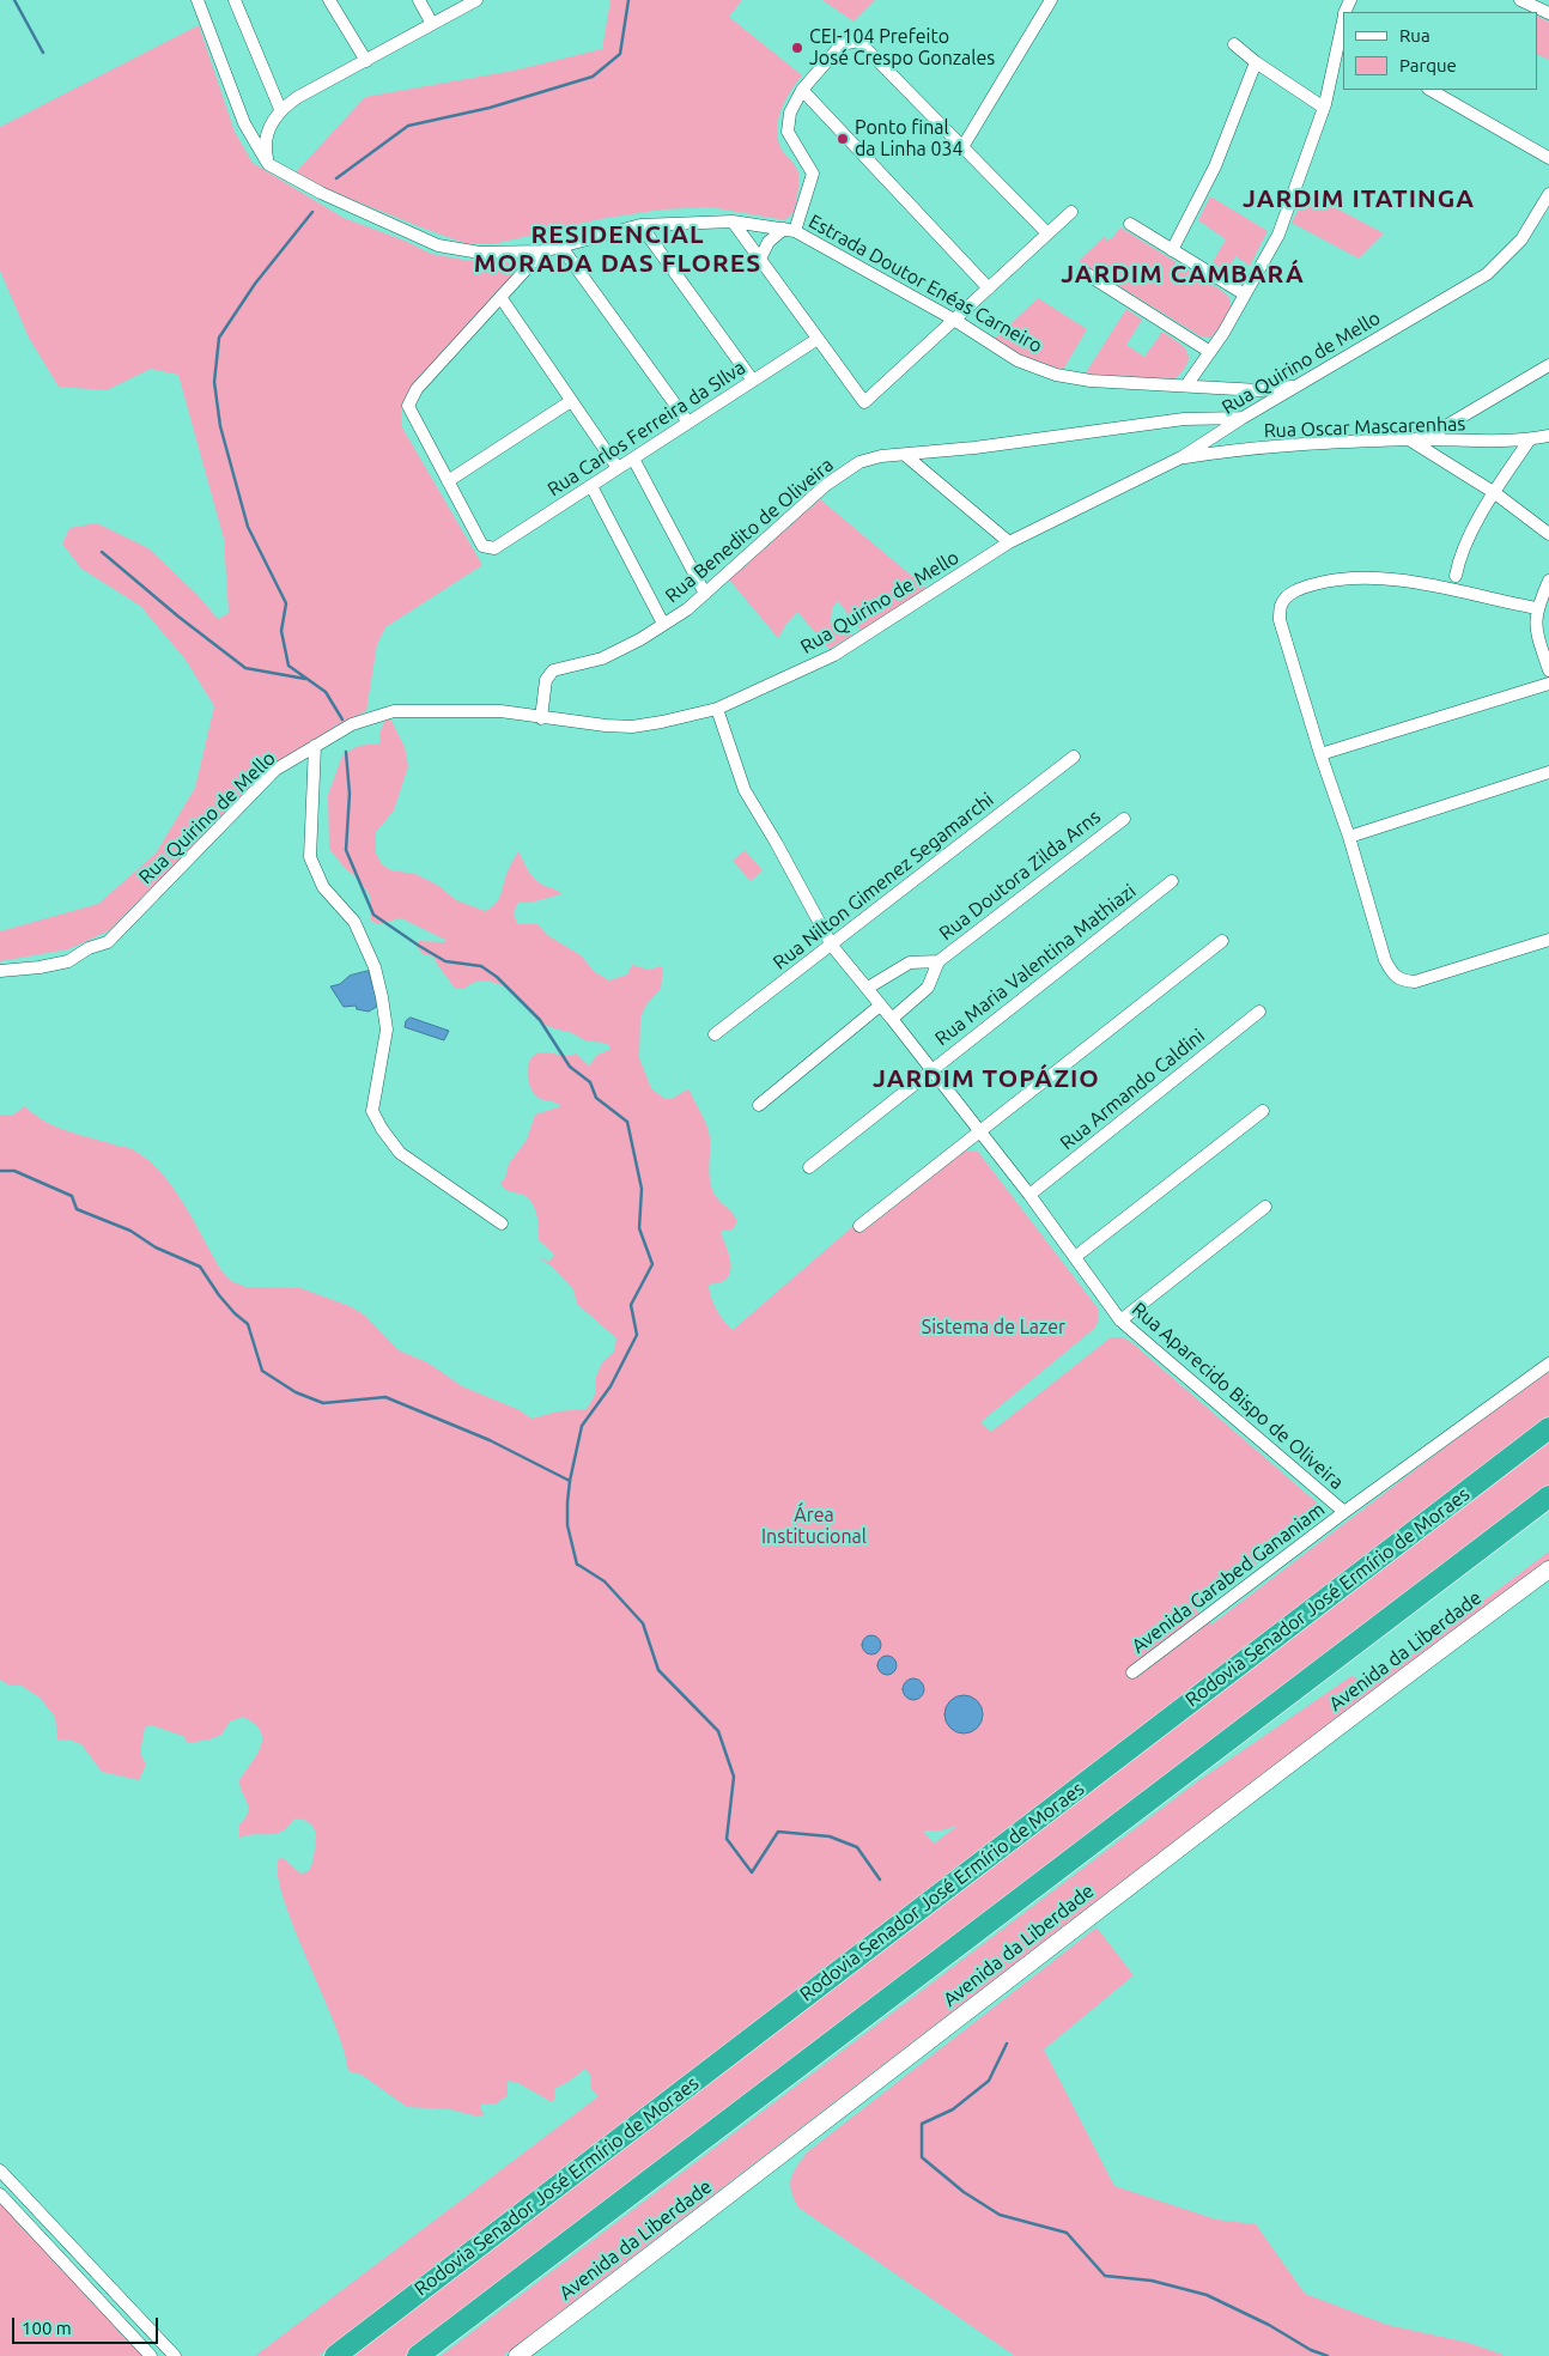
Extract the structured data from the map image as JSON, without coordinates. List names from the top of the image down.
{
  "streets": {
    "highway": ["Rodovia Senador José Ermírio de Moraes"],
    "street": [
      "Estrada Doutor Enéas Carneiro",
      "Rua Quirino de Mello",
      "Rua Oscar Mascarenhas",
      "Rua Carlos Ferreira da SIlva",
      "Rua Benedito de Oliveira",
      "Rua Doutora Zilda Arns",
      "Rua Nilton Gimenez Segamarchi",
      "Rua Maria Valentina Mathiazi",
      "Rua Armando Caldini",
      "Rua Aparecido Bispo de Oliveira",
      "Avenida Garabed Gananiam",
      "Avenida da Liberdade"
    ]
  },
  "crossings": [
    ["Estrada Doutor Enéas Carneiro", "Rua Quirino de Mello"],
    ["Rua Quirino de Mello", "Rua Oscar Mascarenhas"],
    ["Rua Quirino de Mello", "Rua Benedito de Oliveira"],
    ["Rua Quirino de Mello", "Rua Aparecido Bispo de Oliveira"],
    ["Rua Doutora Zilda Arns", "Rua Aparecido Bispo de Oliveira"],
    ["Rua Nilton Gimenez Segamarchi", "Rua Aparecido Bispo de Oliveira"],
    ["Rua Maria Valentina Mathiazi", "Rua Aparecido Bispo de Oliveira"],
    ["Rua Armando Caldini", "Rua Aparecido Bispo de Oliveira"],
    ["Rua Aparecido Bispo de Oliveira", "Avenida Garabed Gananiam"]
  ],
  "districts": [
    "JARDIM ITATINGA",
    "RESIDENCIAL MORADA DAS FLORES",
    "JARDIM CAMBARÁ",
    "JARDIM TOPÁZIO"
  ],
  "parks": ["Sistema de Lazer", "Área Institucional"],
  "places": ["CEI-104 Prefeito José Crespo Gonzales", "Ponto final da Linha 034"],
  "legend": ["Rua", "Parque"],
  "scale_bar": "100 m"
}
